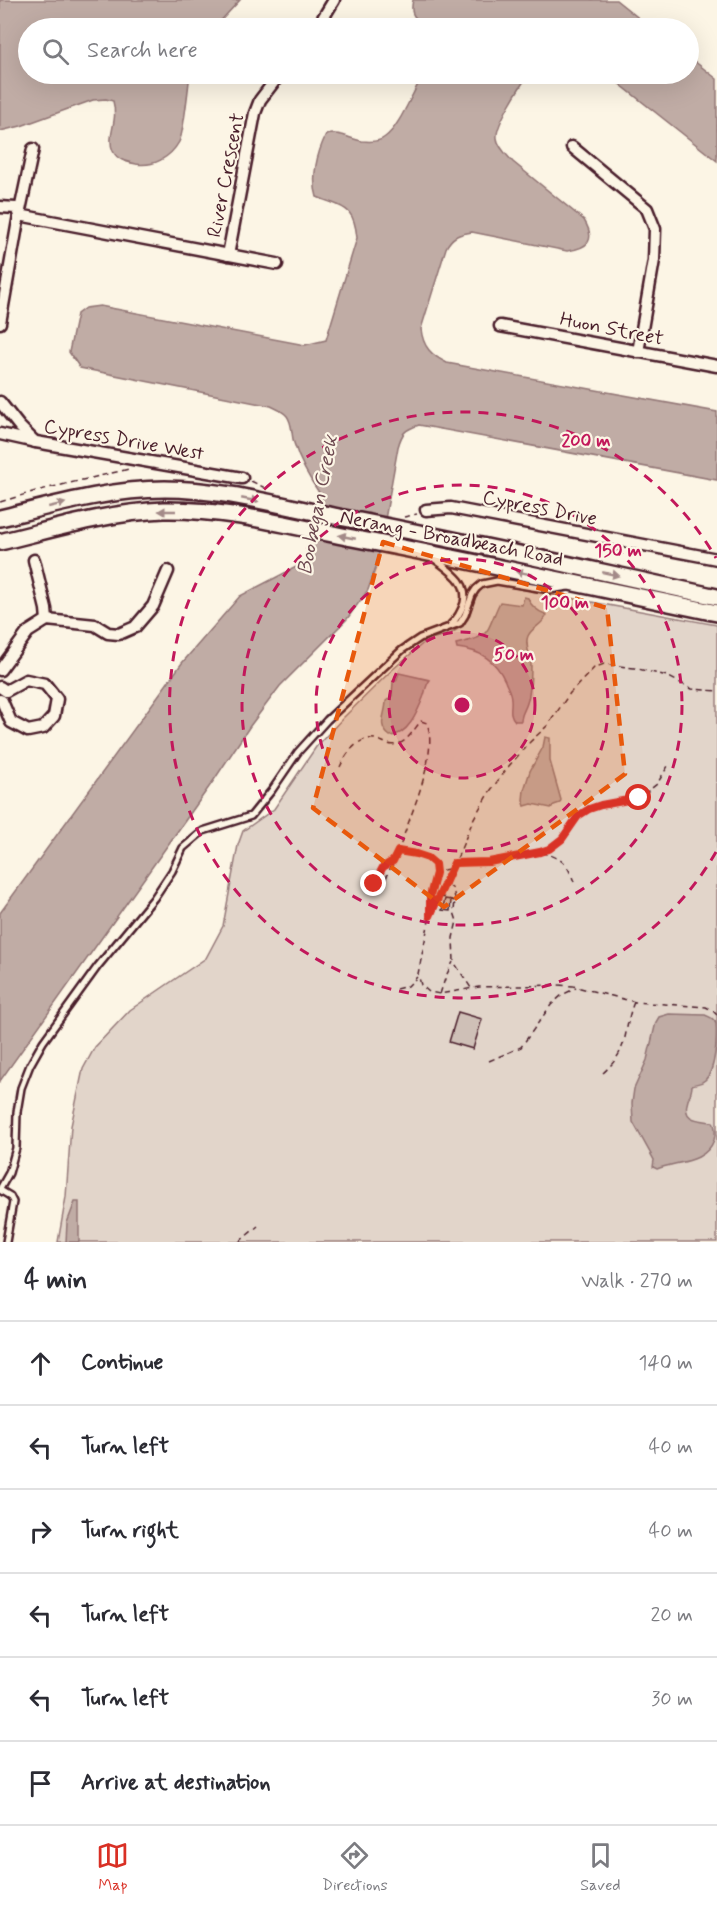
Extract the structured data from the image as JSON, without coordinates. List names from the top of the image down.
{
  "streets": {
    "main road": ["Nerang - Broadbeach Road"],
    "street": [
      "River Crescent",
      "Huon Street",
      "Cypress Drive West",
      "Cypress Drive"
    ]
  },
  "water": ["Boobegan Creek"],
  "page": {
    "search": "Search here",
    "heading": ["4 min", "Walk · 270 m"],
    "list": [
      ["Continue", "140 m"],
      ["Turn left", "40 m"],
      ["Turn right", "40 m"],
      ["Turn left", "20 m"],
      ["Turn left", "30 m"],
      "Arrive at destination"
    ],
    "nav": ["Map", "Directions", "Saved"]
  },
  "rings": [
    "200 m",
    "150 m",
    "100 m",
    "50 m"
  ]
}
